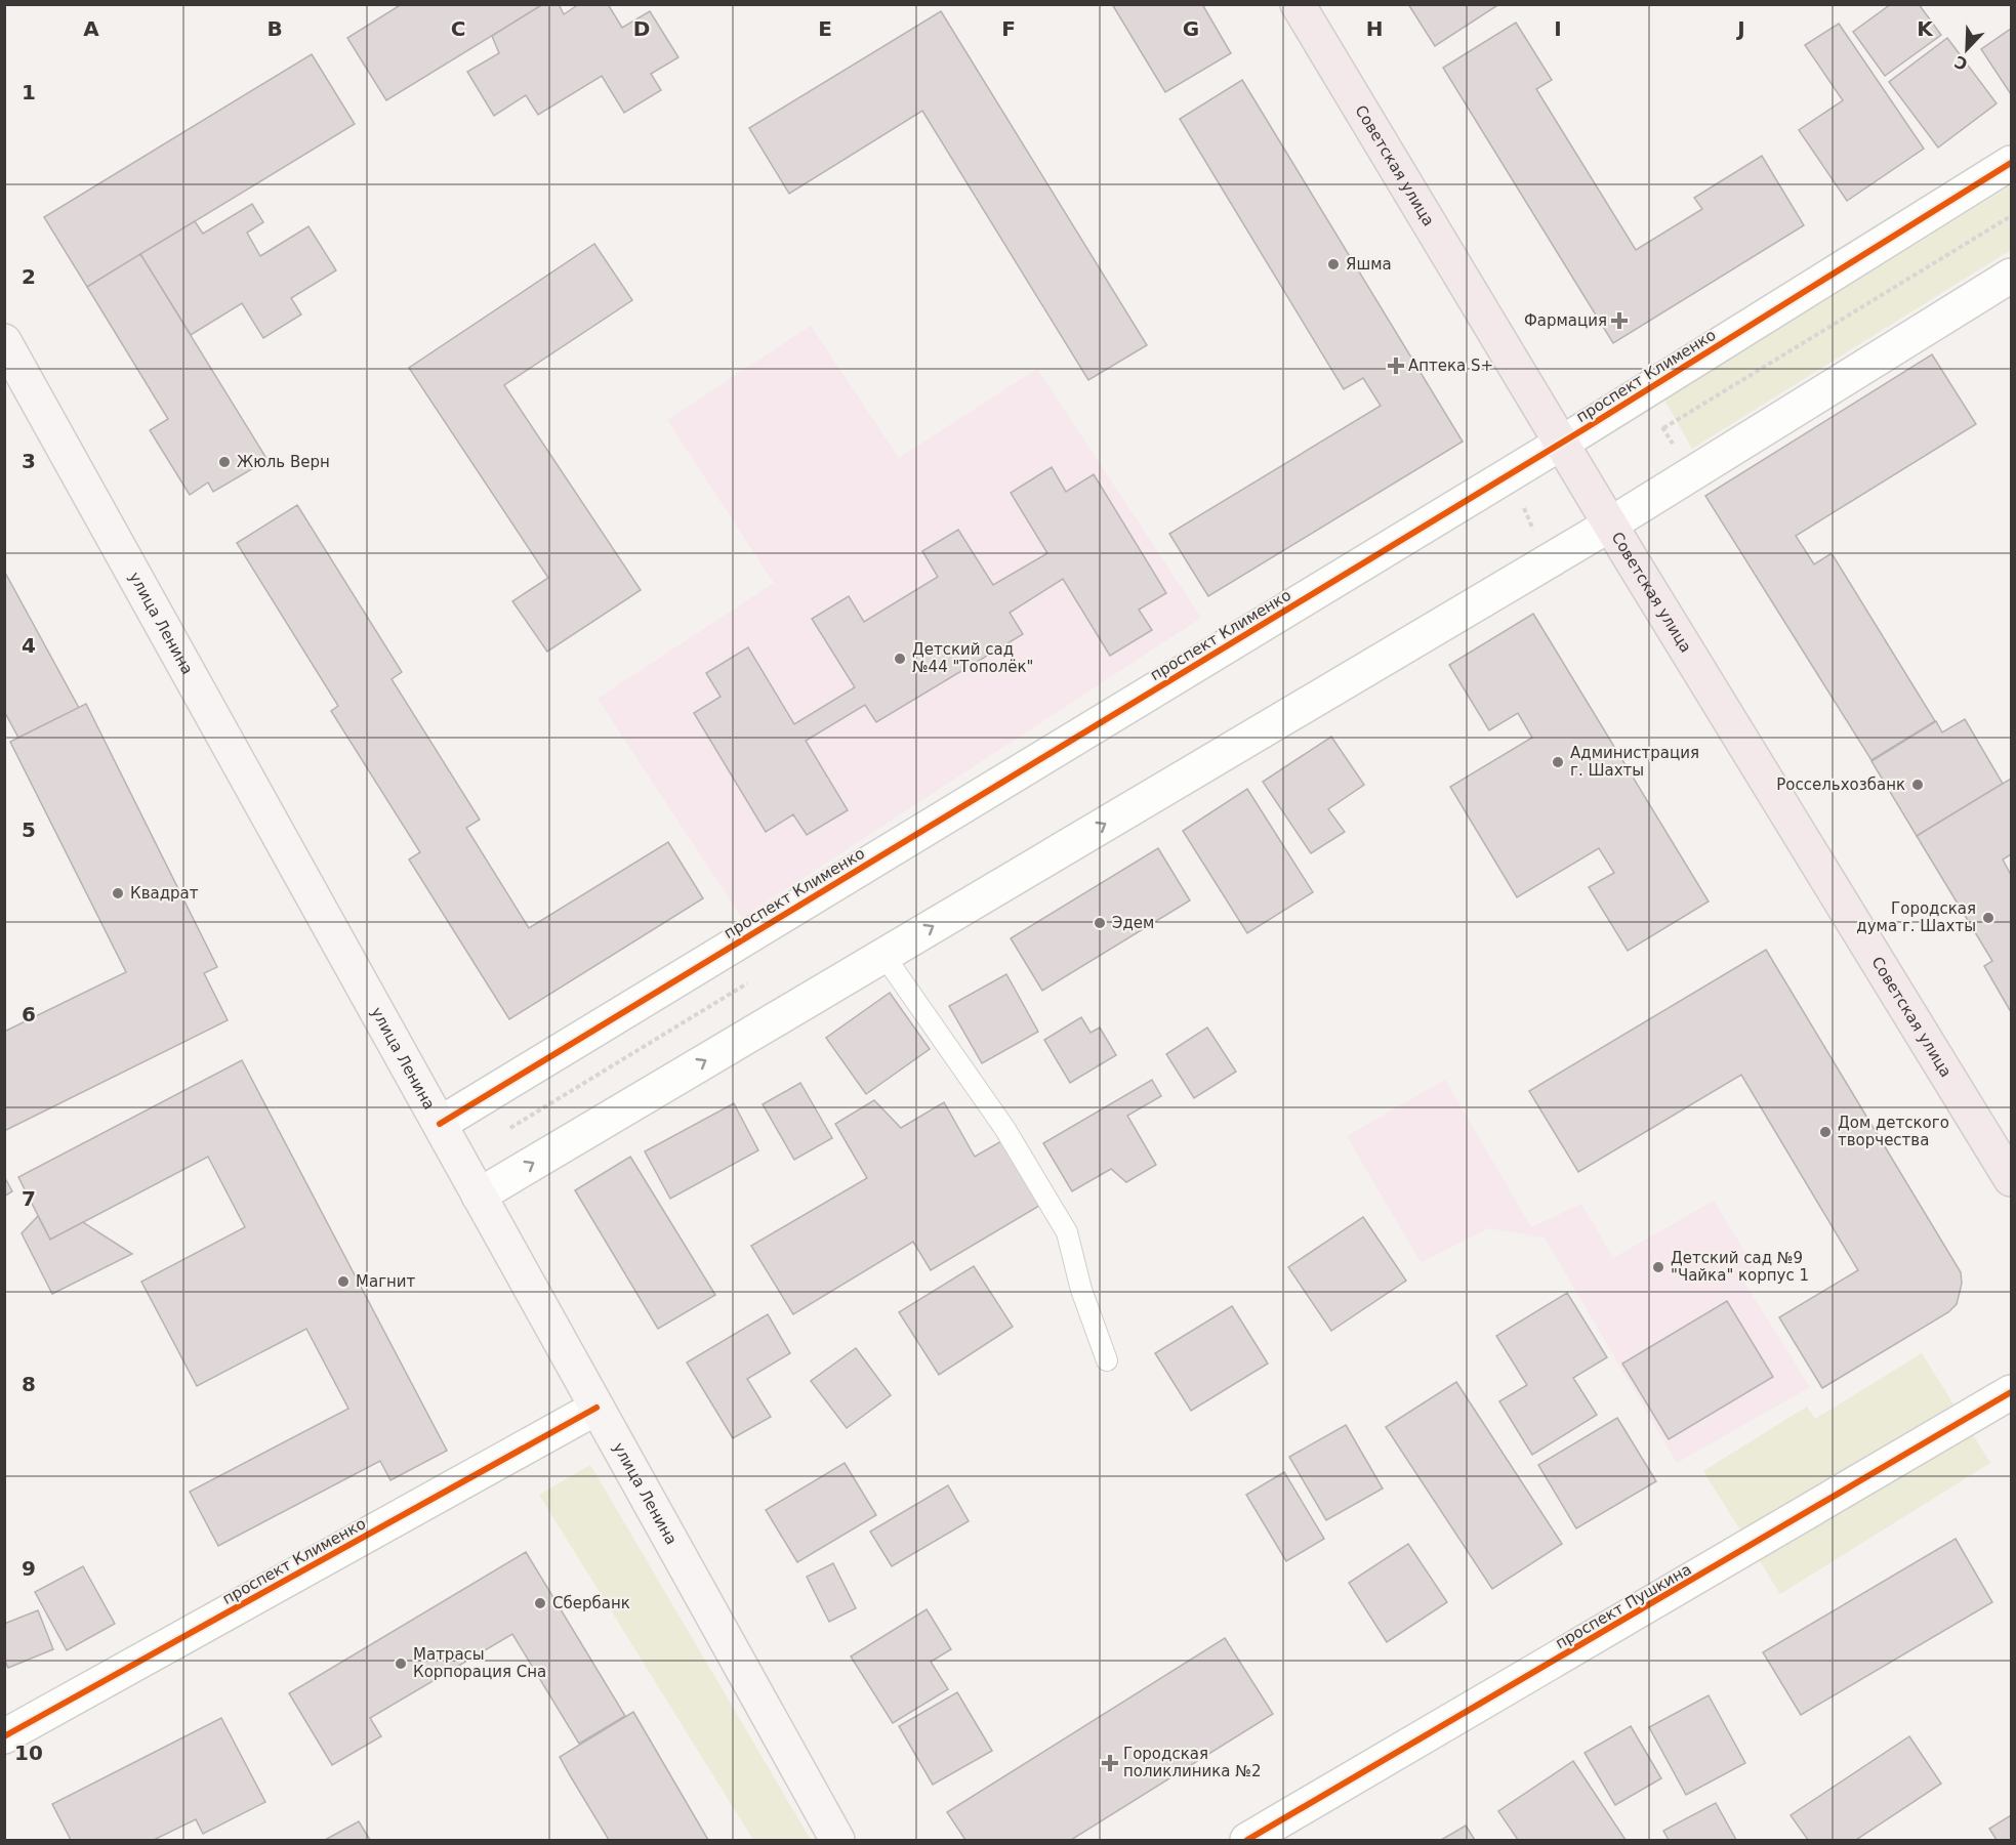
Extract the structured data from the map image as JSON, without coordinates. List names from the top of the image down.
{
  "streets": {
    "main road": ["Советская улица", "улица Ленина"],
    "street": ["проспект Клименко", "проспект Пушкина"]
  },
  "crossings": [
    ["Советская улица", "проспект Клименко"],
    ["проспект Клименко", "улица Ленина"]
  ],
  "places": {
    "other": [
      "Яшма",
      "Жюль Верн",
      "Детский сад №44 \"Тополёк\"",
      "Администрация г. Шахты",
      "Россельхозбанк",
      "Квадрат",
      "Городская дума г. Шахты",
      "Эдем",
      "Дом детского творчества",
      "Детский сад №9 \"Чайка\" корпус 1",
      "Магнит",
      "Сбербанк",
      "Матрасы Корпорация Сна"
    ],
    "health": ["Фармация", "Аптека S+", "Городская поликлиника №2"]
  },
  "north": "bottom left",
  "grid": {
    "columns": [
      "A",
      "B",
      "C",
      "D",
      "E",
      "F",
      "G",
      "H",
      "I",
      "J",
      "K"
    ],
    "rows": [
      "1",
      "2",
      "3",
      "4",
      "5",
      "6",
      "7",
      "8",
      "9",
      "10"
    ]
  }
}
